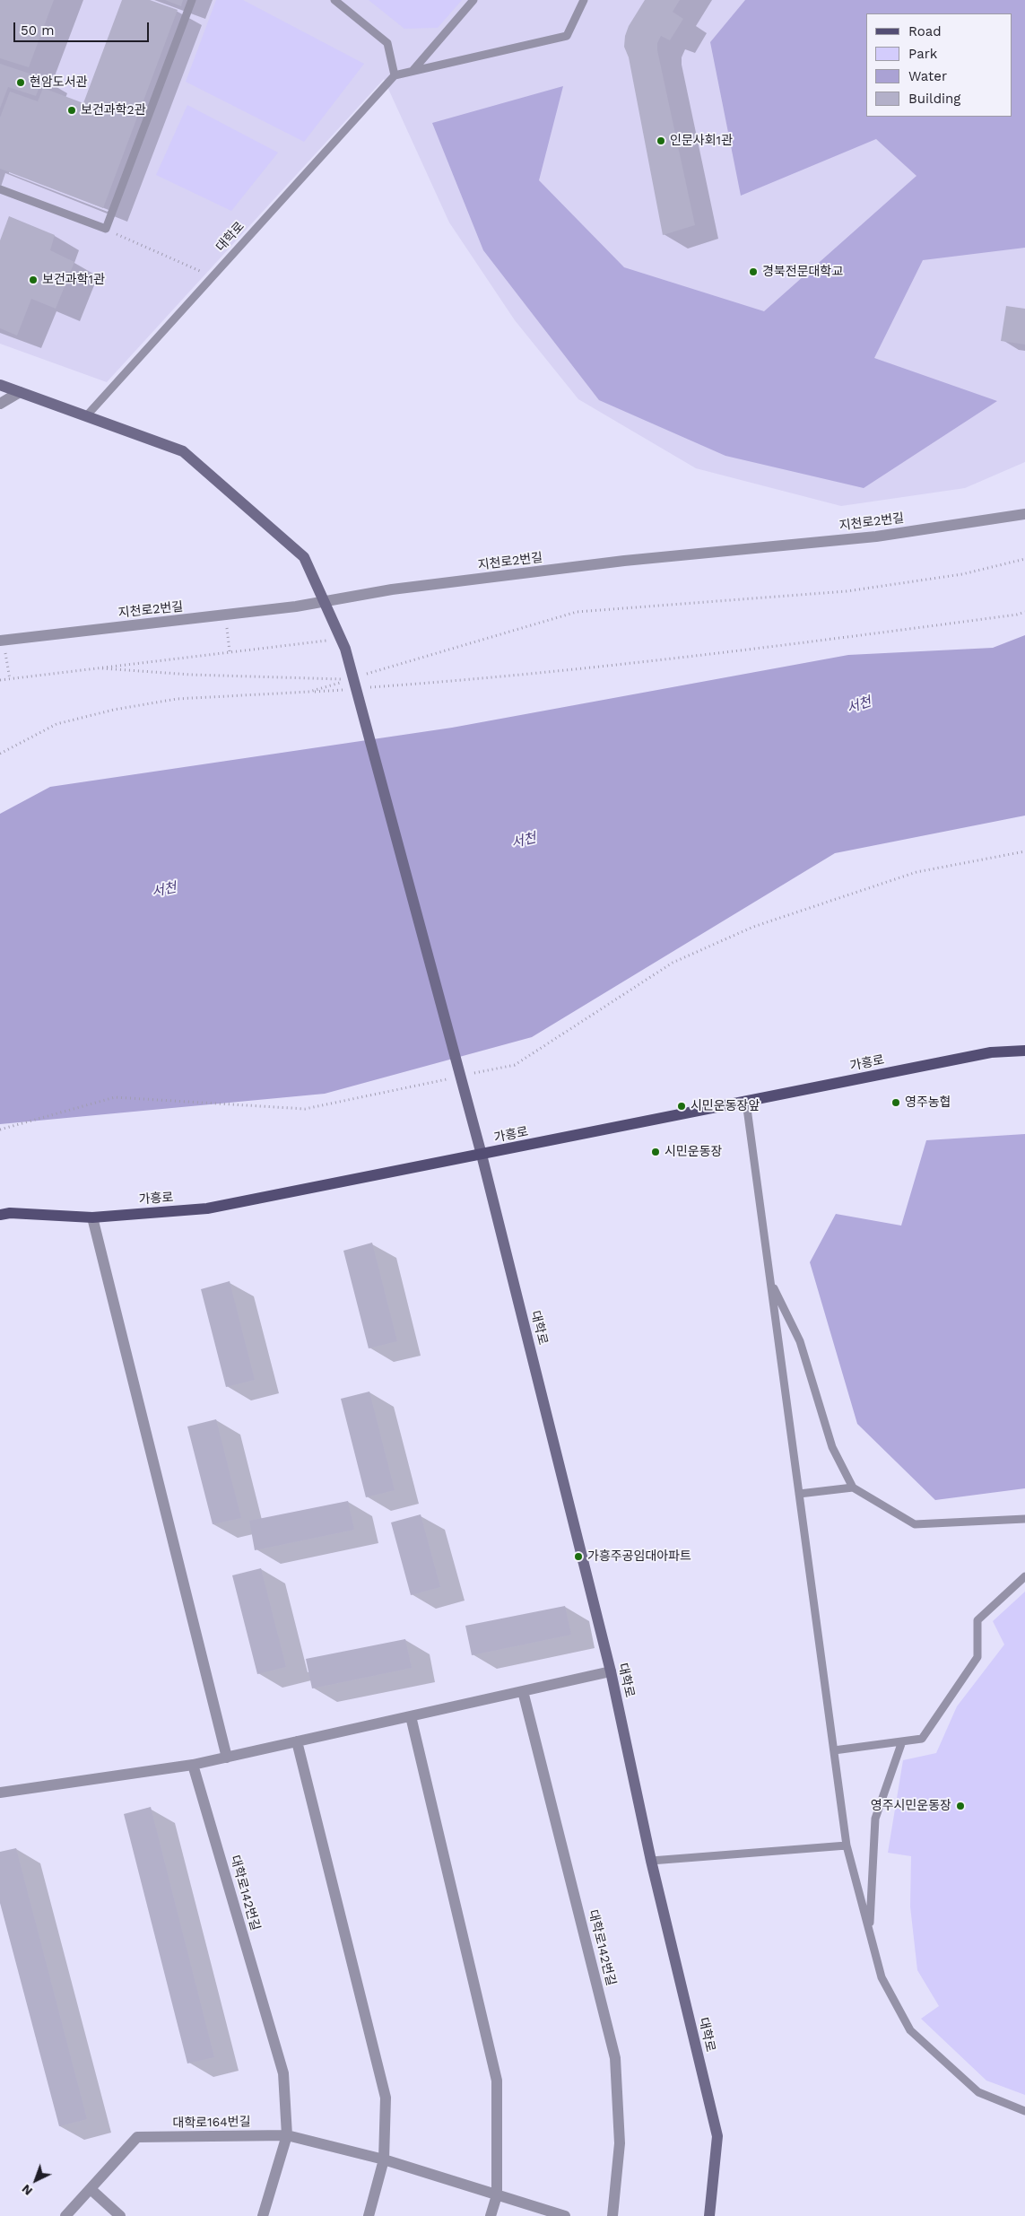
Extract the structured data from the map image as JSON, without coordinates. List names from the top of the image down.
{
  "streets": {
    "main road": ["대학로", "가흥로"],
    "street": ["지천로2번길", "대학로142번길", "대학로164번길"]
  },
  "crossings": [
    ["대학로", "가흥로"],
    ["대학로142번길", "대학로164번길"]
  ],
  "water": ["서천"],
  "places": [
    "현암도서관",
    "보건과학2관",
    "인문사회1관",
    "경북전문대학교",
    "보건과학1관",
    "영주농협",
    "시민운동장앞",
    "시민운동장",
    "가흥주공임대아파트",
    "영주시민운동장"
  ],
  "legend": [
    "Road",
    "Park",
    "Water",
    "Building"
  ],
  "scale_bar": "50 m",
  "north": "bottom left"
}
